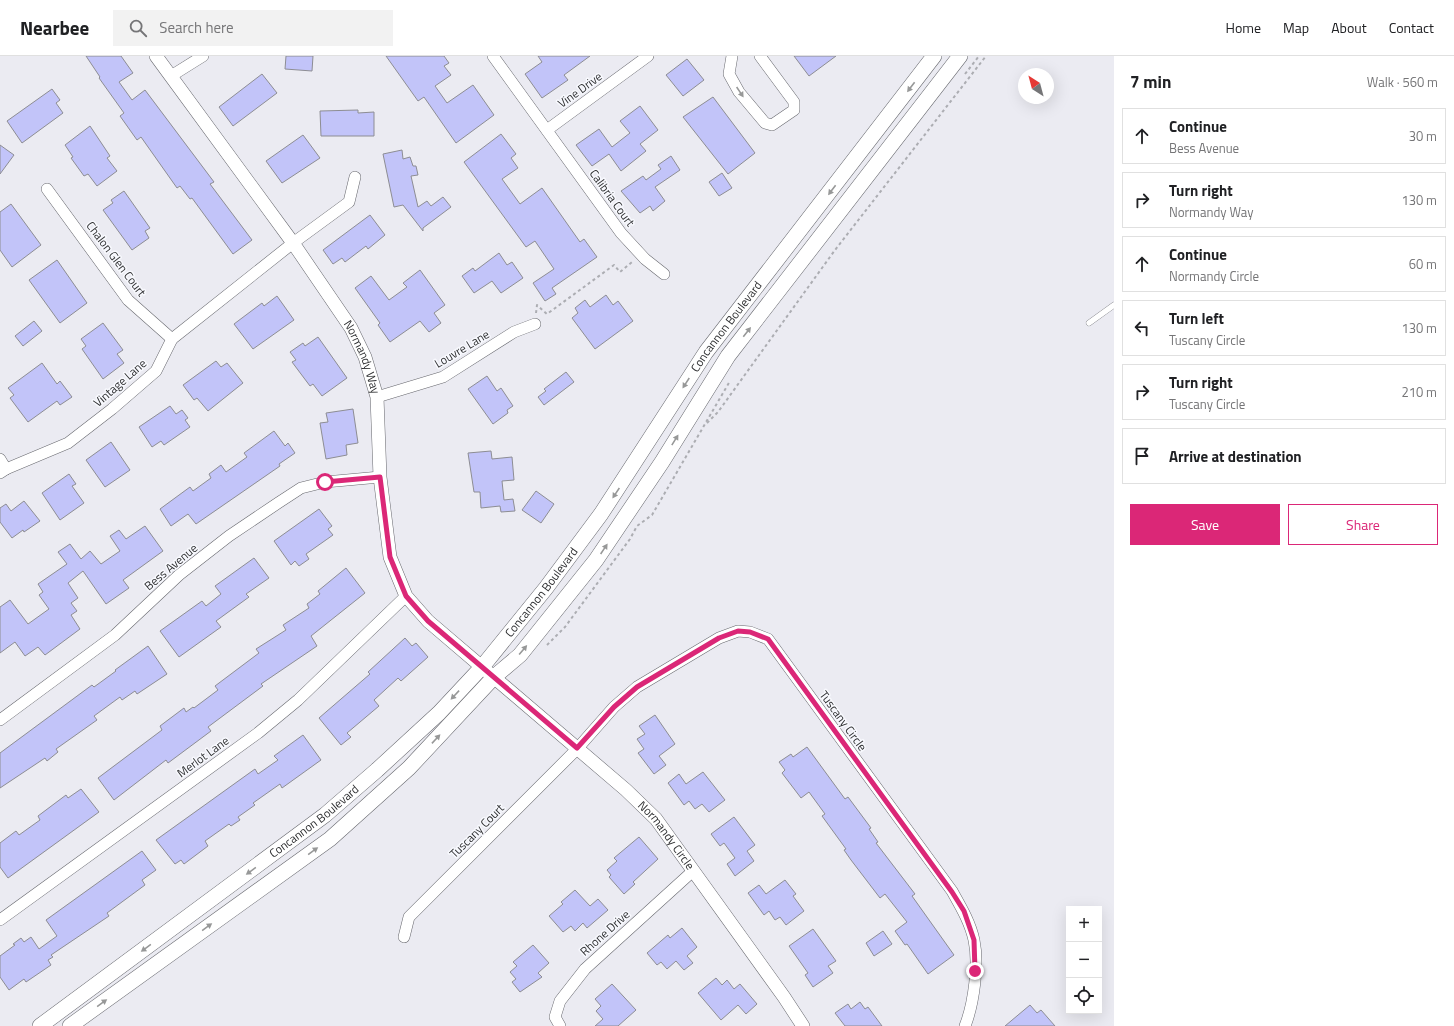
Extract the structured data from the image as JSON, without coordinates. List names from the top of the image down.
{
  "streets": {
    "main road": ["Concannon Boulevard"],
    "street": [
      "Vine Drive",
      "Calibria Court",
      "Chalon Glen Court",
      "Louvre Lane",
      "Normandy Way",
      "Vintage Lane",
      "Bess Avenue",
      "Tuscany Circle",
      "Merlot Lane",
      "Tuscany Court",
      "Normandy Circle",
      "Rhone Drive"
    ]
  },
  "crossings": [
    ["Vine Drive", "Calibria Court"],
    ["Chalon Glen Court", "Vintage Lane"],
    ["Concannon Boulevard", "Normandy Way"],
    ["Concannon Boulevard", "Normandy Circle"],
    ["Louvre Lane", "Normandy Way"],
    ["Normandy Way", "Vintage Lane"],
    ["Normandy Way", "Bess Avenue"],
    ["Normandy Way", "Merlot Lane"],
    ["Normandy Way", "Normandy Circle"],
    ["Tuscany Circle", "Tuscany Court"],
    ["Tuscany Circle", "Normandy Circle"],
    ["Tuscany Court", "Normandy Circle"],
    ["Normandy Circle", "Rhone Drive"]
  ],
  "north": "top left",
  "page": {
    "header": "Nearbee",
    "search": "Search here",
    "nav": [
      "Home",
      "Map",
      "About",
      "Contact"
    ],
    "heading": ["7 min", "Walk · 560 m"],
    "list": [
      ["Continue", "Bess Avenue", "30 m"],
      ["Turn right", "Normandy Way", "130 m"],
      ["Continue", "Normandy Circle", "60 m"],
      ["Turn left", "Tuscany Circle", "130 m"],
      ["Turn right", "Tuscany Circle", "210 m"],
      "Arrive at destination"
    ],
    "buttons": ["Save", "Share"],
    "map_buttons": ["+", "−"]
  }
}
